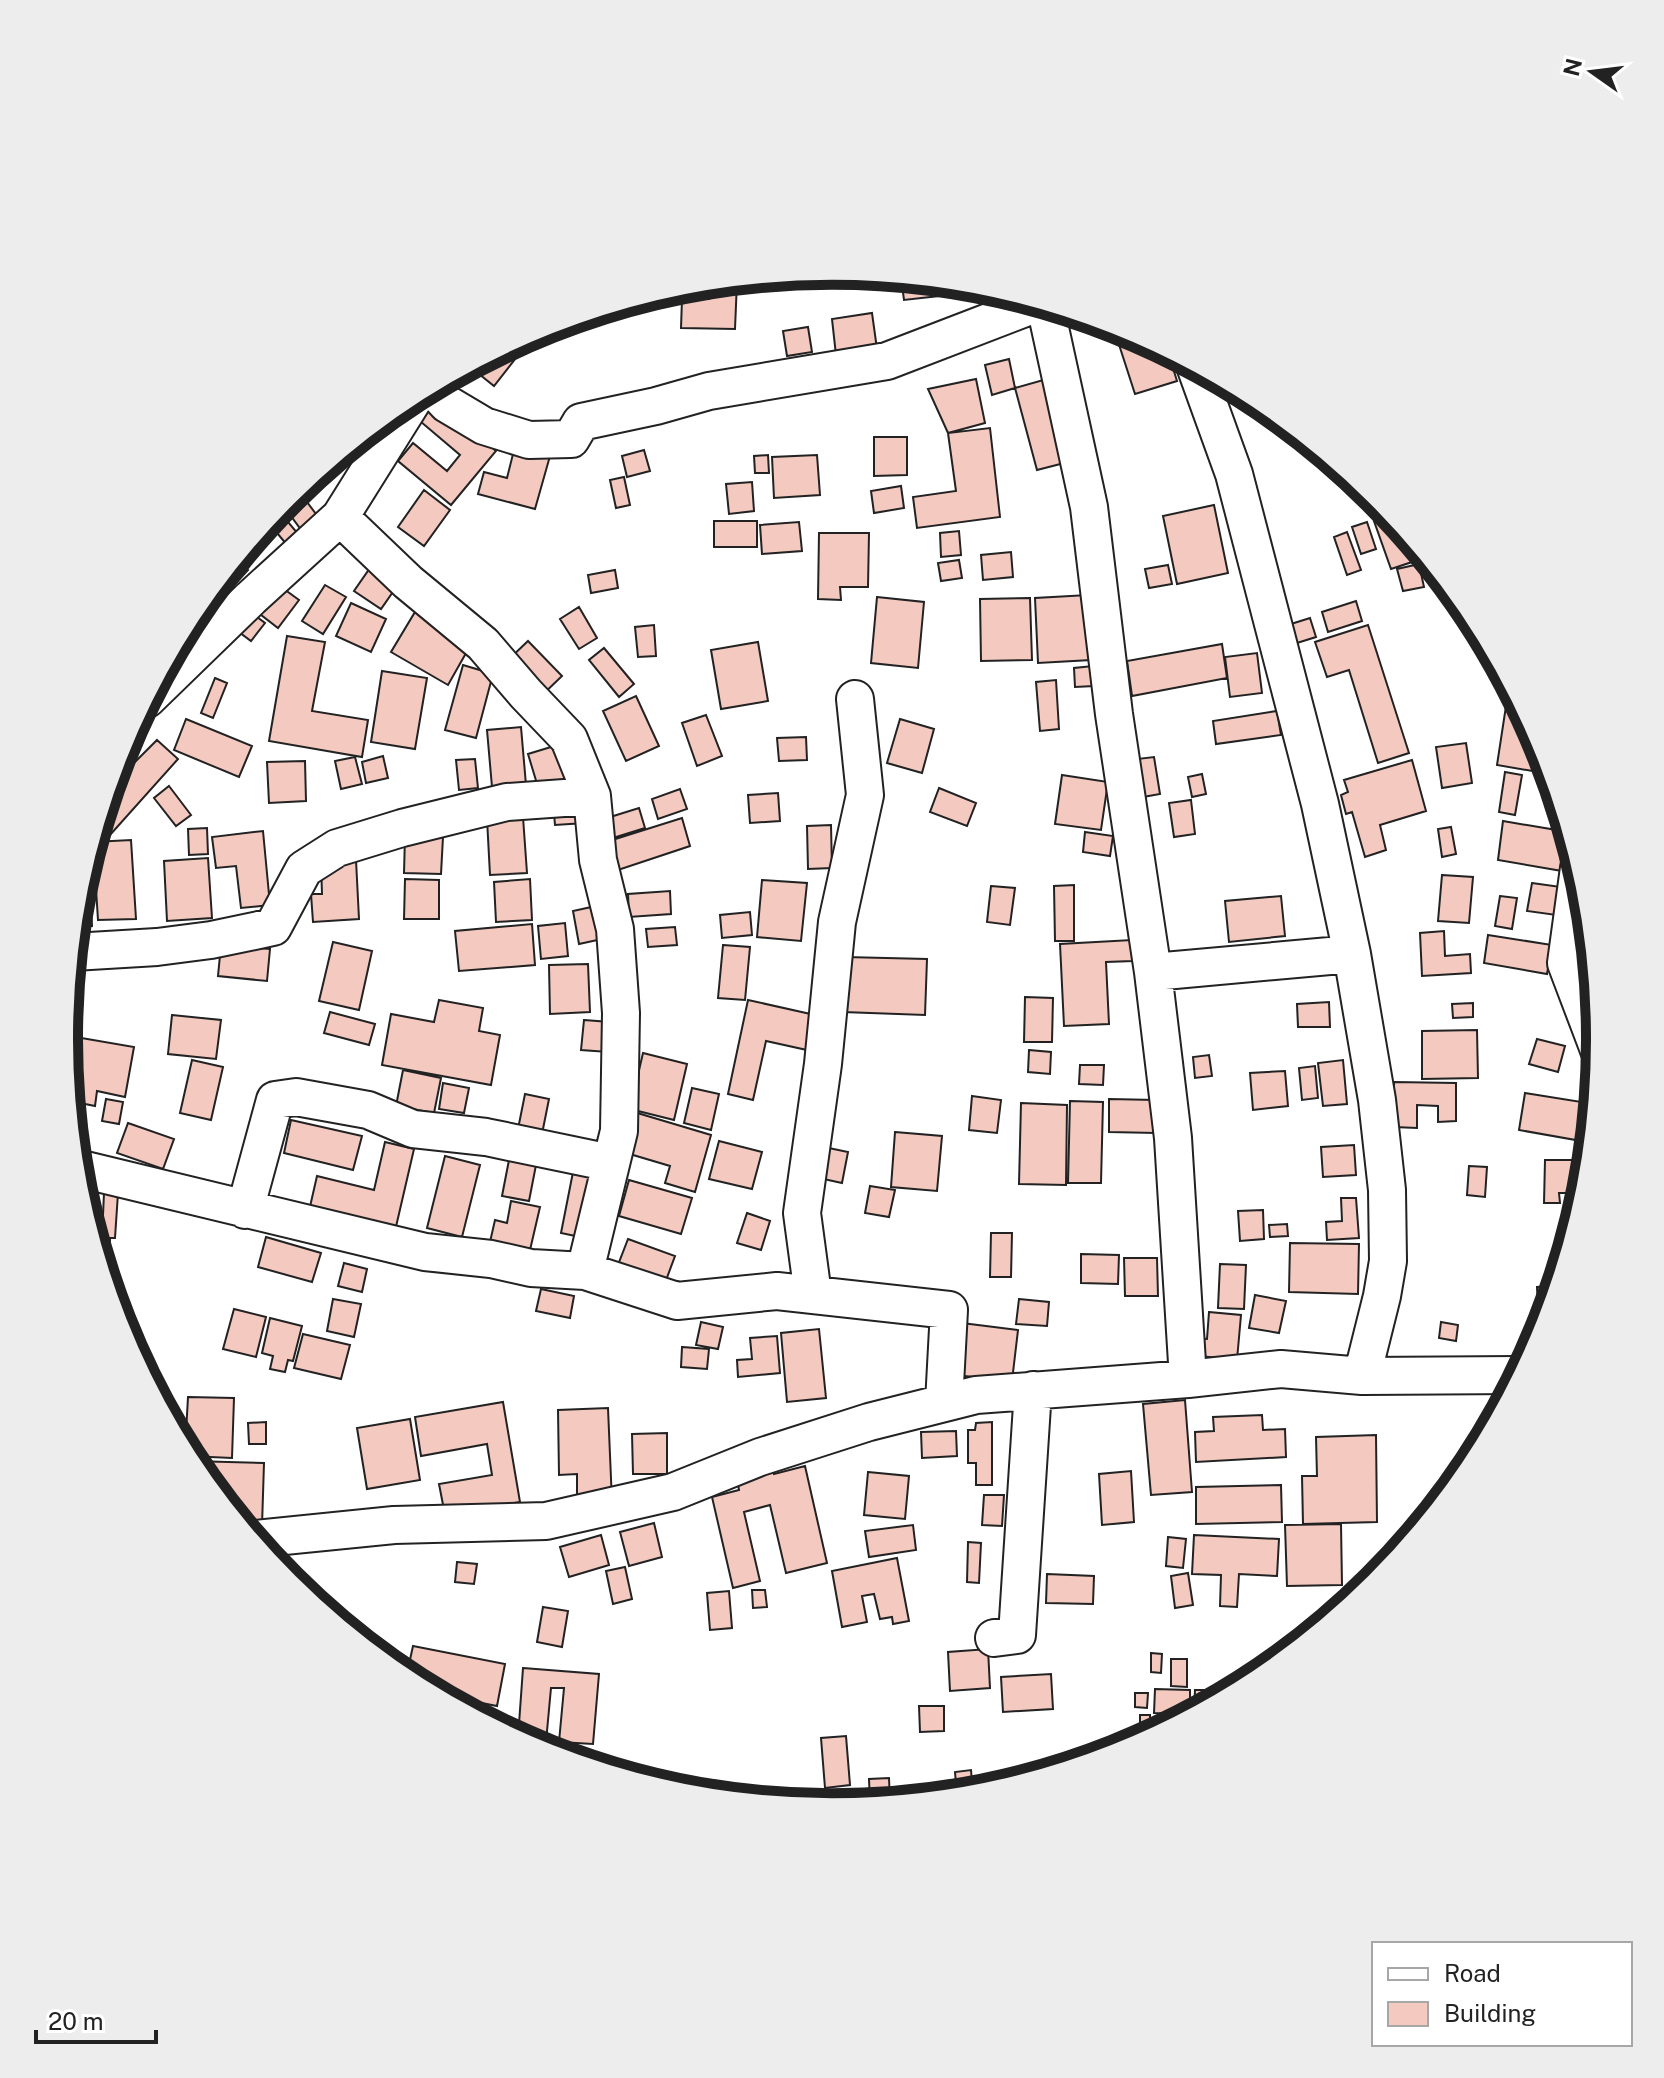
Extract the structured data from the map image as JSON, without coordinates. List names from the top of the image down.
{
  "legend": ["Road", "Building"],
  "scale_bar": "20 m",
  "north": "left"
}
